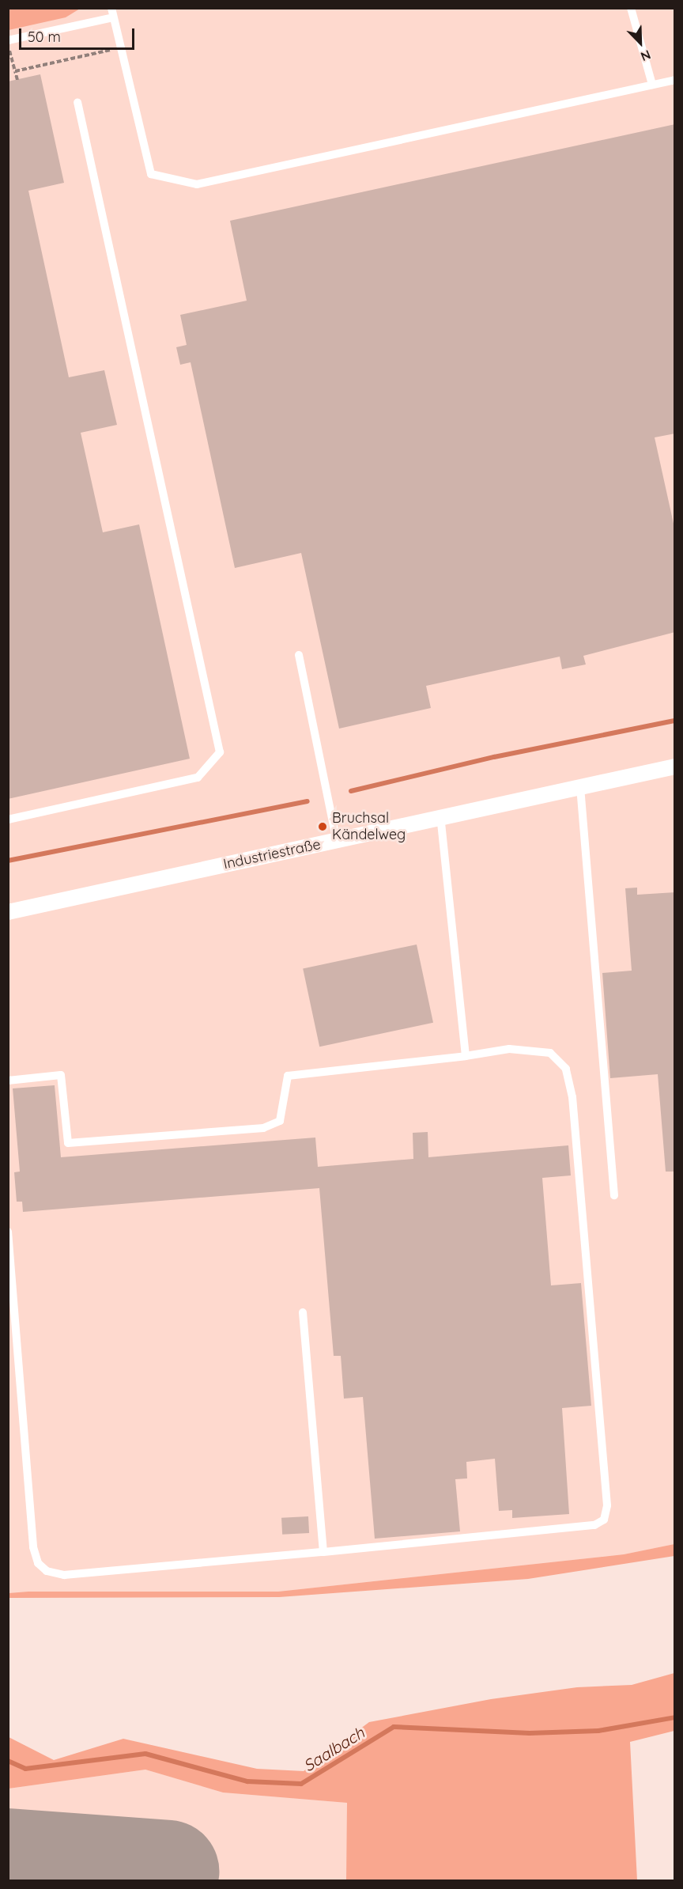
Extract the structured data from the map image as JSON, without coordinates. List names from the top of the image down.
{
  "streets": {
    "street": ["Industriestraße"]
  },
  "water": ["Saalbach"],
  "places": ["Bruchsal Kändelweg"],
  "scale_bar": "50 m",
  "north": "bottom right"
}
